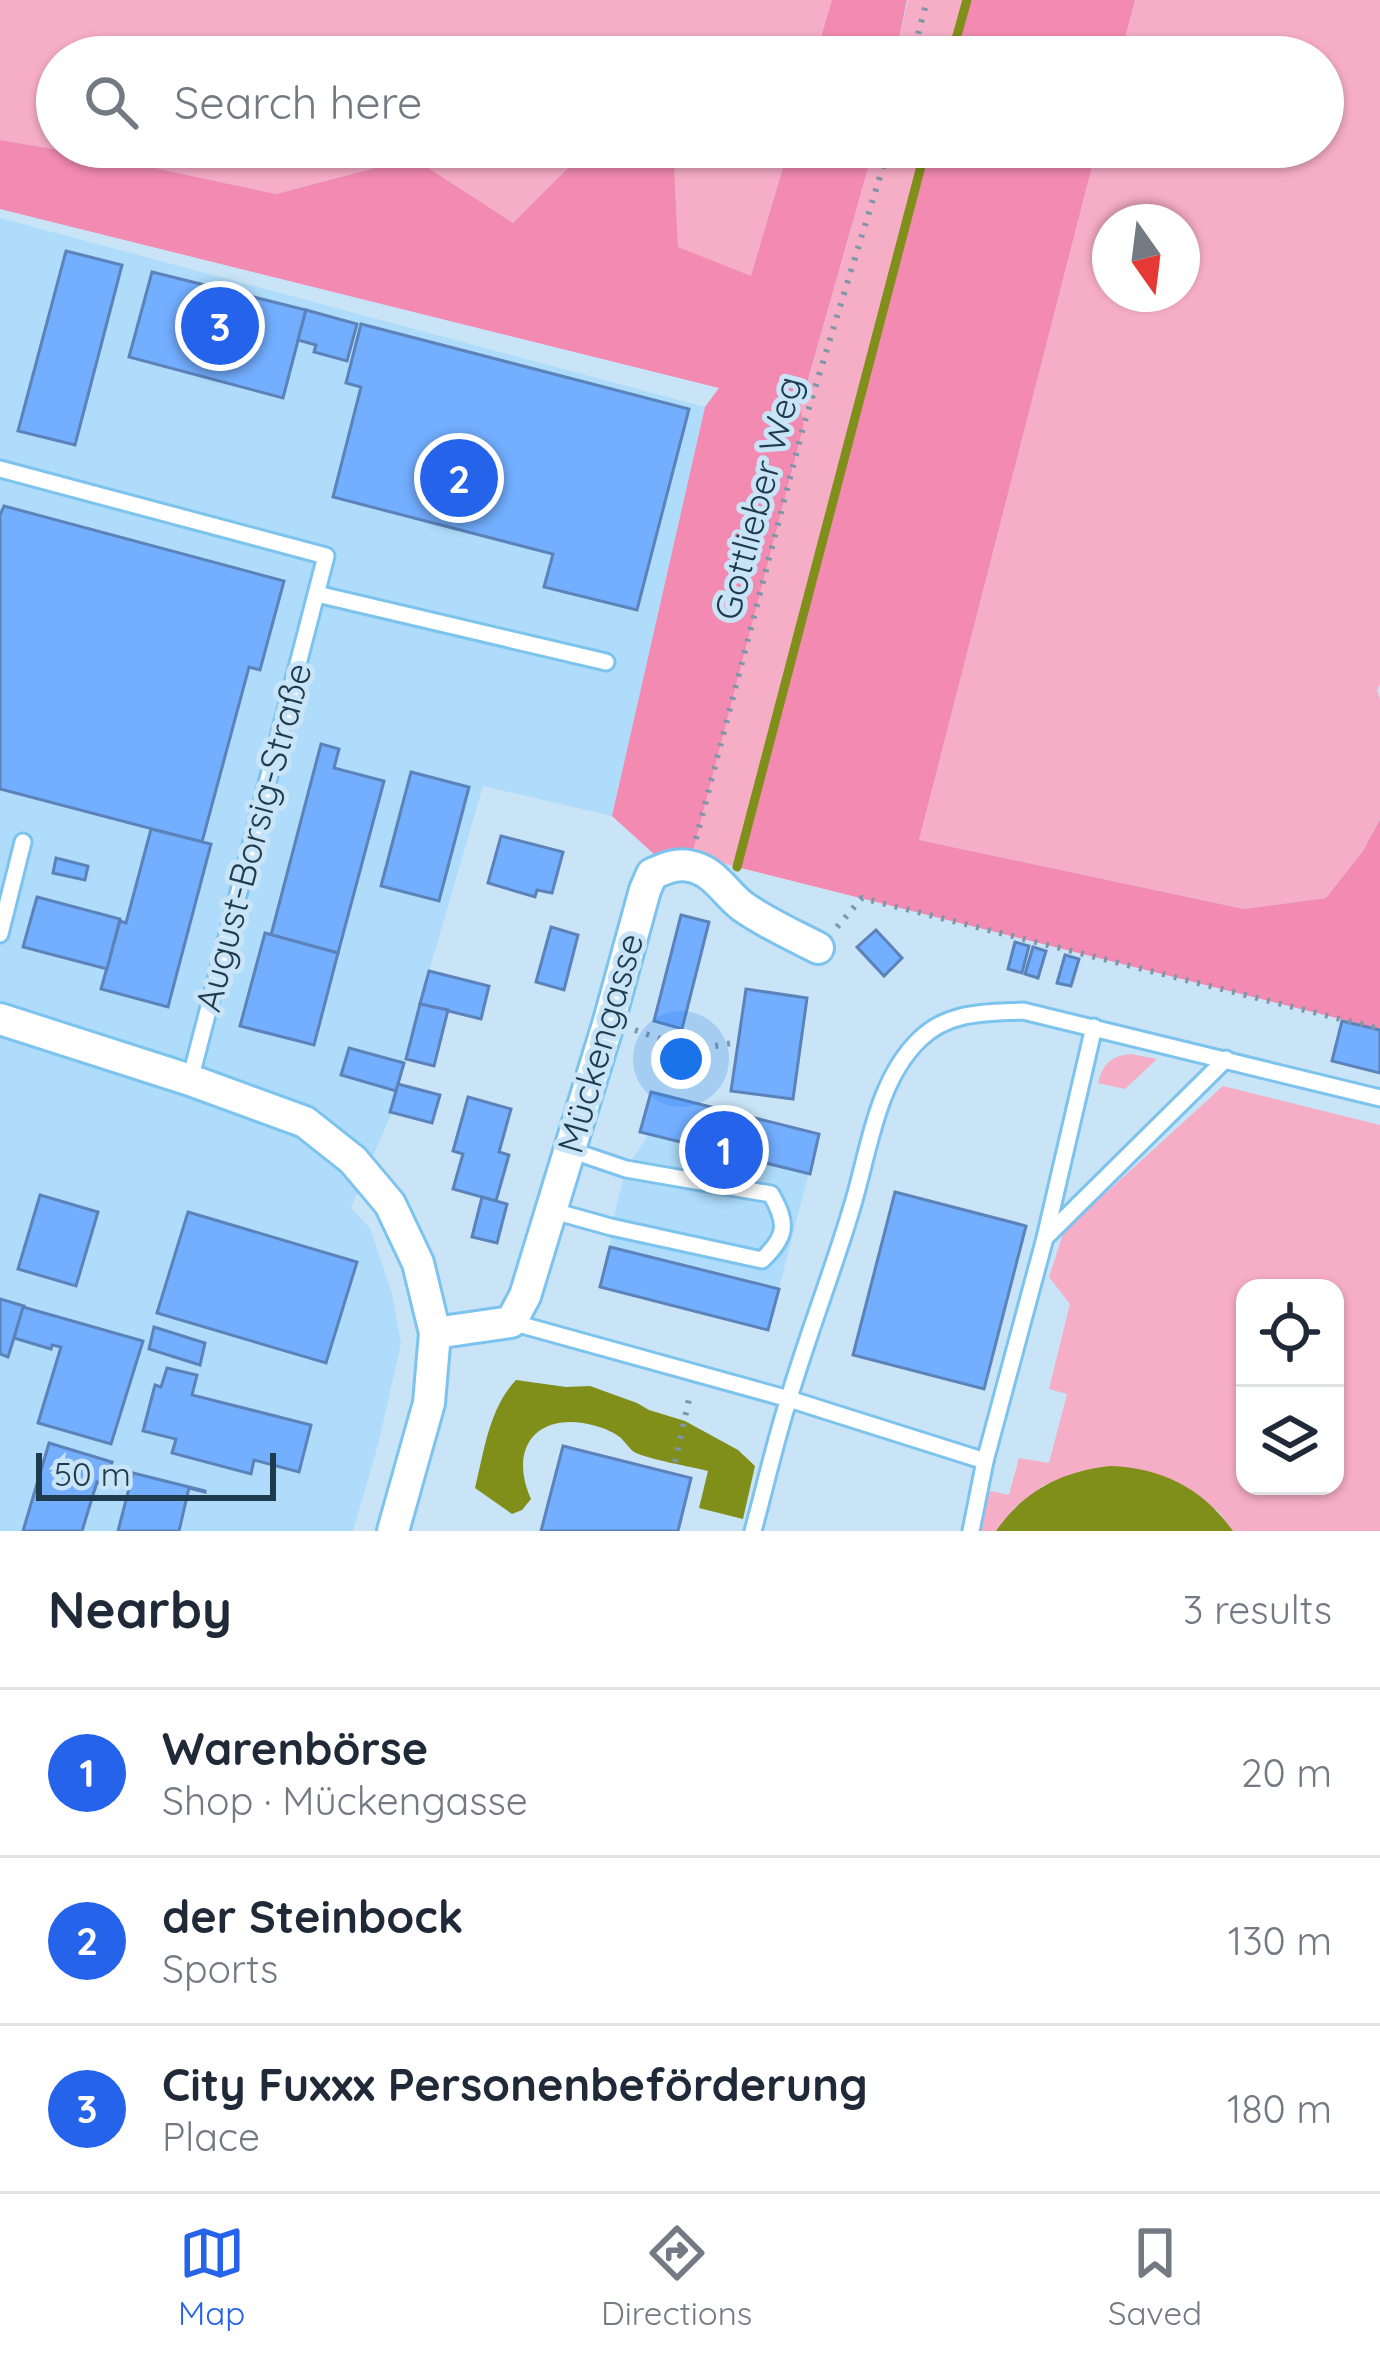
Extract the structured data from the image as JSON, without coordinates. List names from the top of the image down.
{
  "streets": {
    "street": ["Mückengasse"],
    "lane": ["August-Borsig-Straße"],
    "path": ["Gottlieber Weg"]
  },
  "crossings": [
    ["Gottlieber Weg", "Mückengasse"]
  ],
  "scale_bar": "50 m",
  "north": "bottom",
  "page": {
    "search": "Search here",
    "pins": ["3", "2", "1"],
    "scale": "50 m",
    "heading": ["Nearby", "3 results"],
    "list": [
      {
        "mark": "1",
        "name": "Warenbörse",
        "note": "Shop · Mückengasse",
        "value": "20 m"
      },
      {
        "mark": "2",
        "name": "der Steinbock",
        "note": "Sports",
        "value": "130 m"
      },
      {
        "mark": "3",
        "name": "City Fuxxx Personenbeförderung",
        "note": "Place",
        "value": "180 m"
      }
    ],
    "nav": ["Map", "Directions", "Saved"]
  }
}
